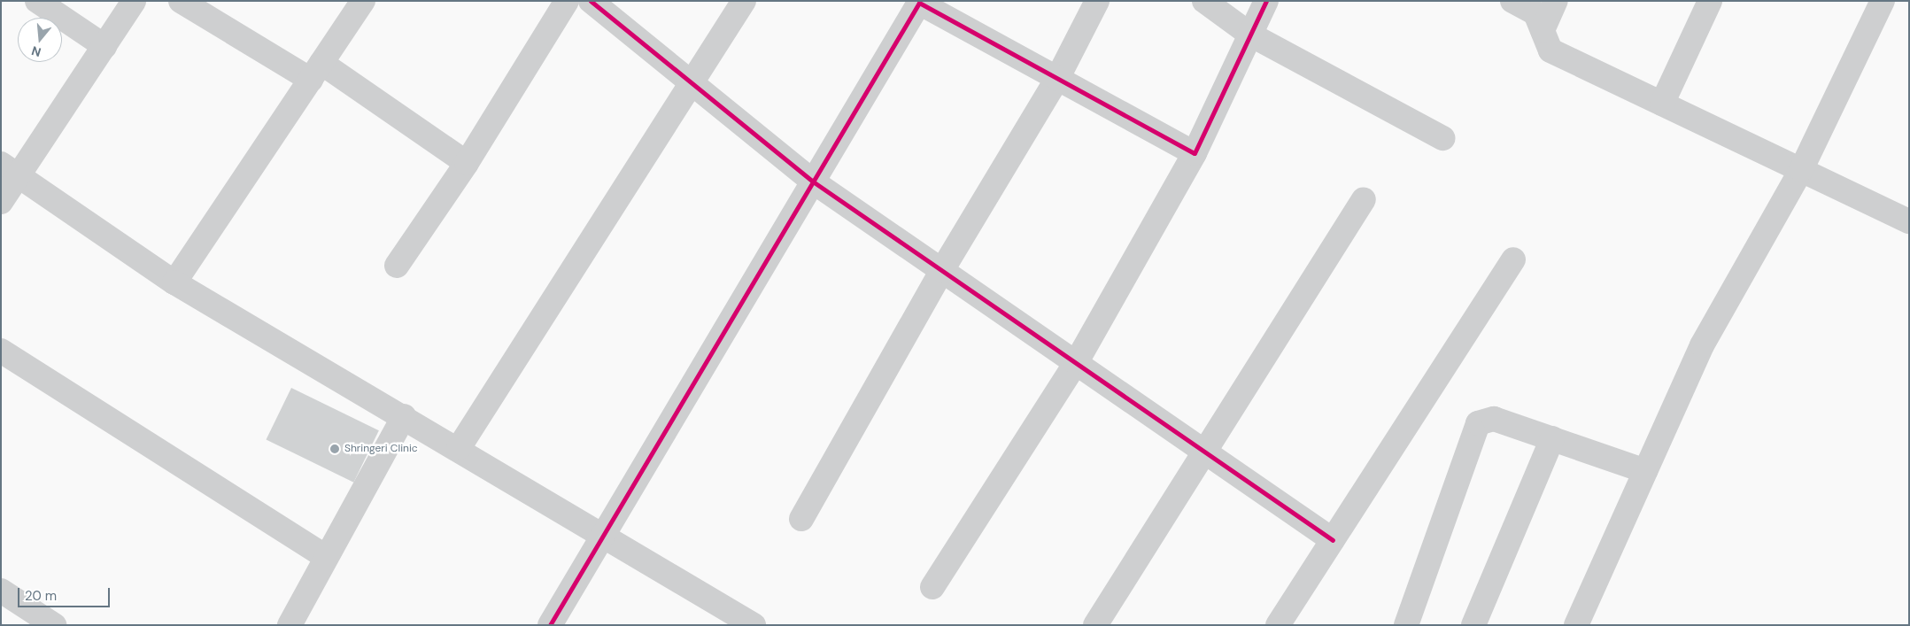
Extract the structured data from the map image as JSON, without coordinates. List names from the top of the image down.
{
  "places": ["Shringeri Clinic"],
  "scale_bar": "20 m",
  "north": "bottom"
}
